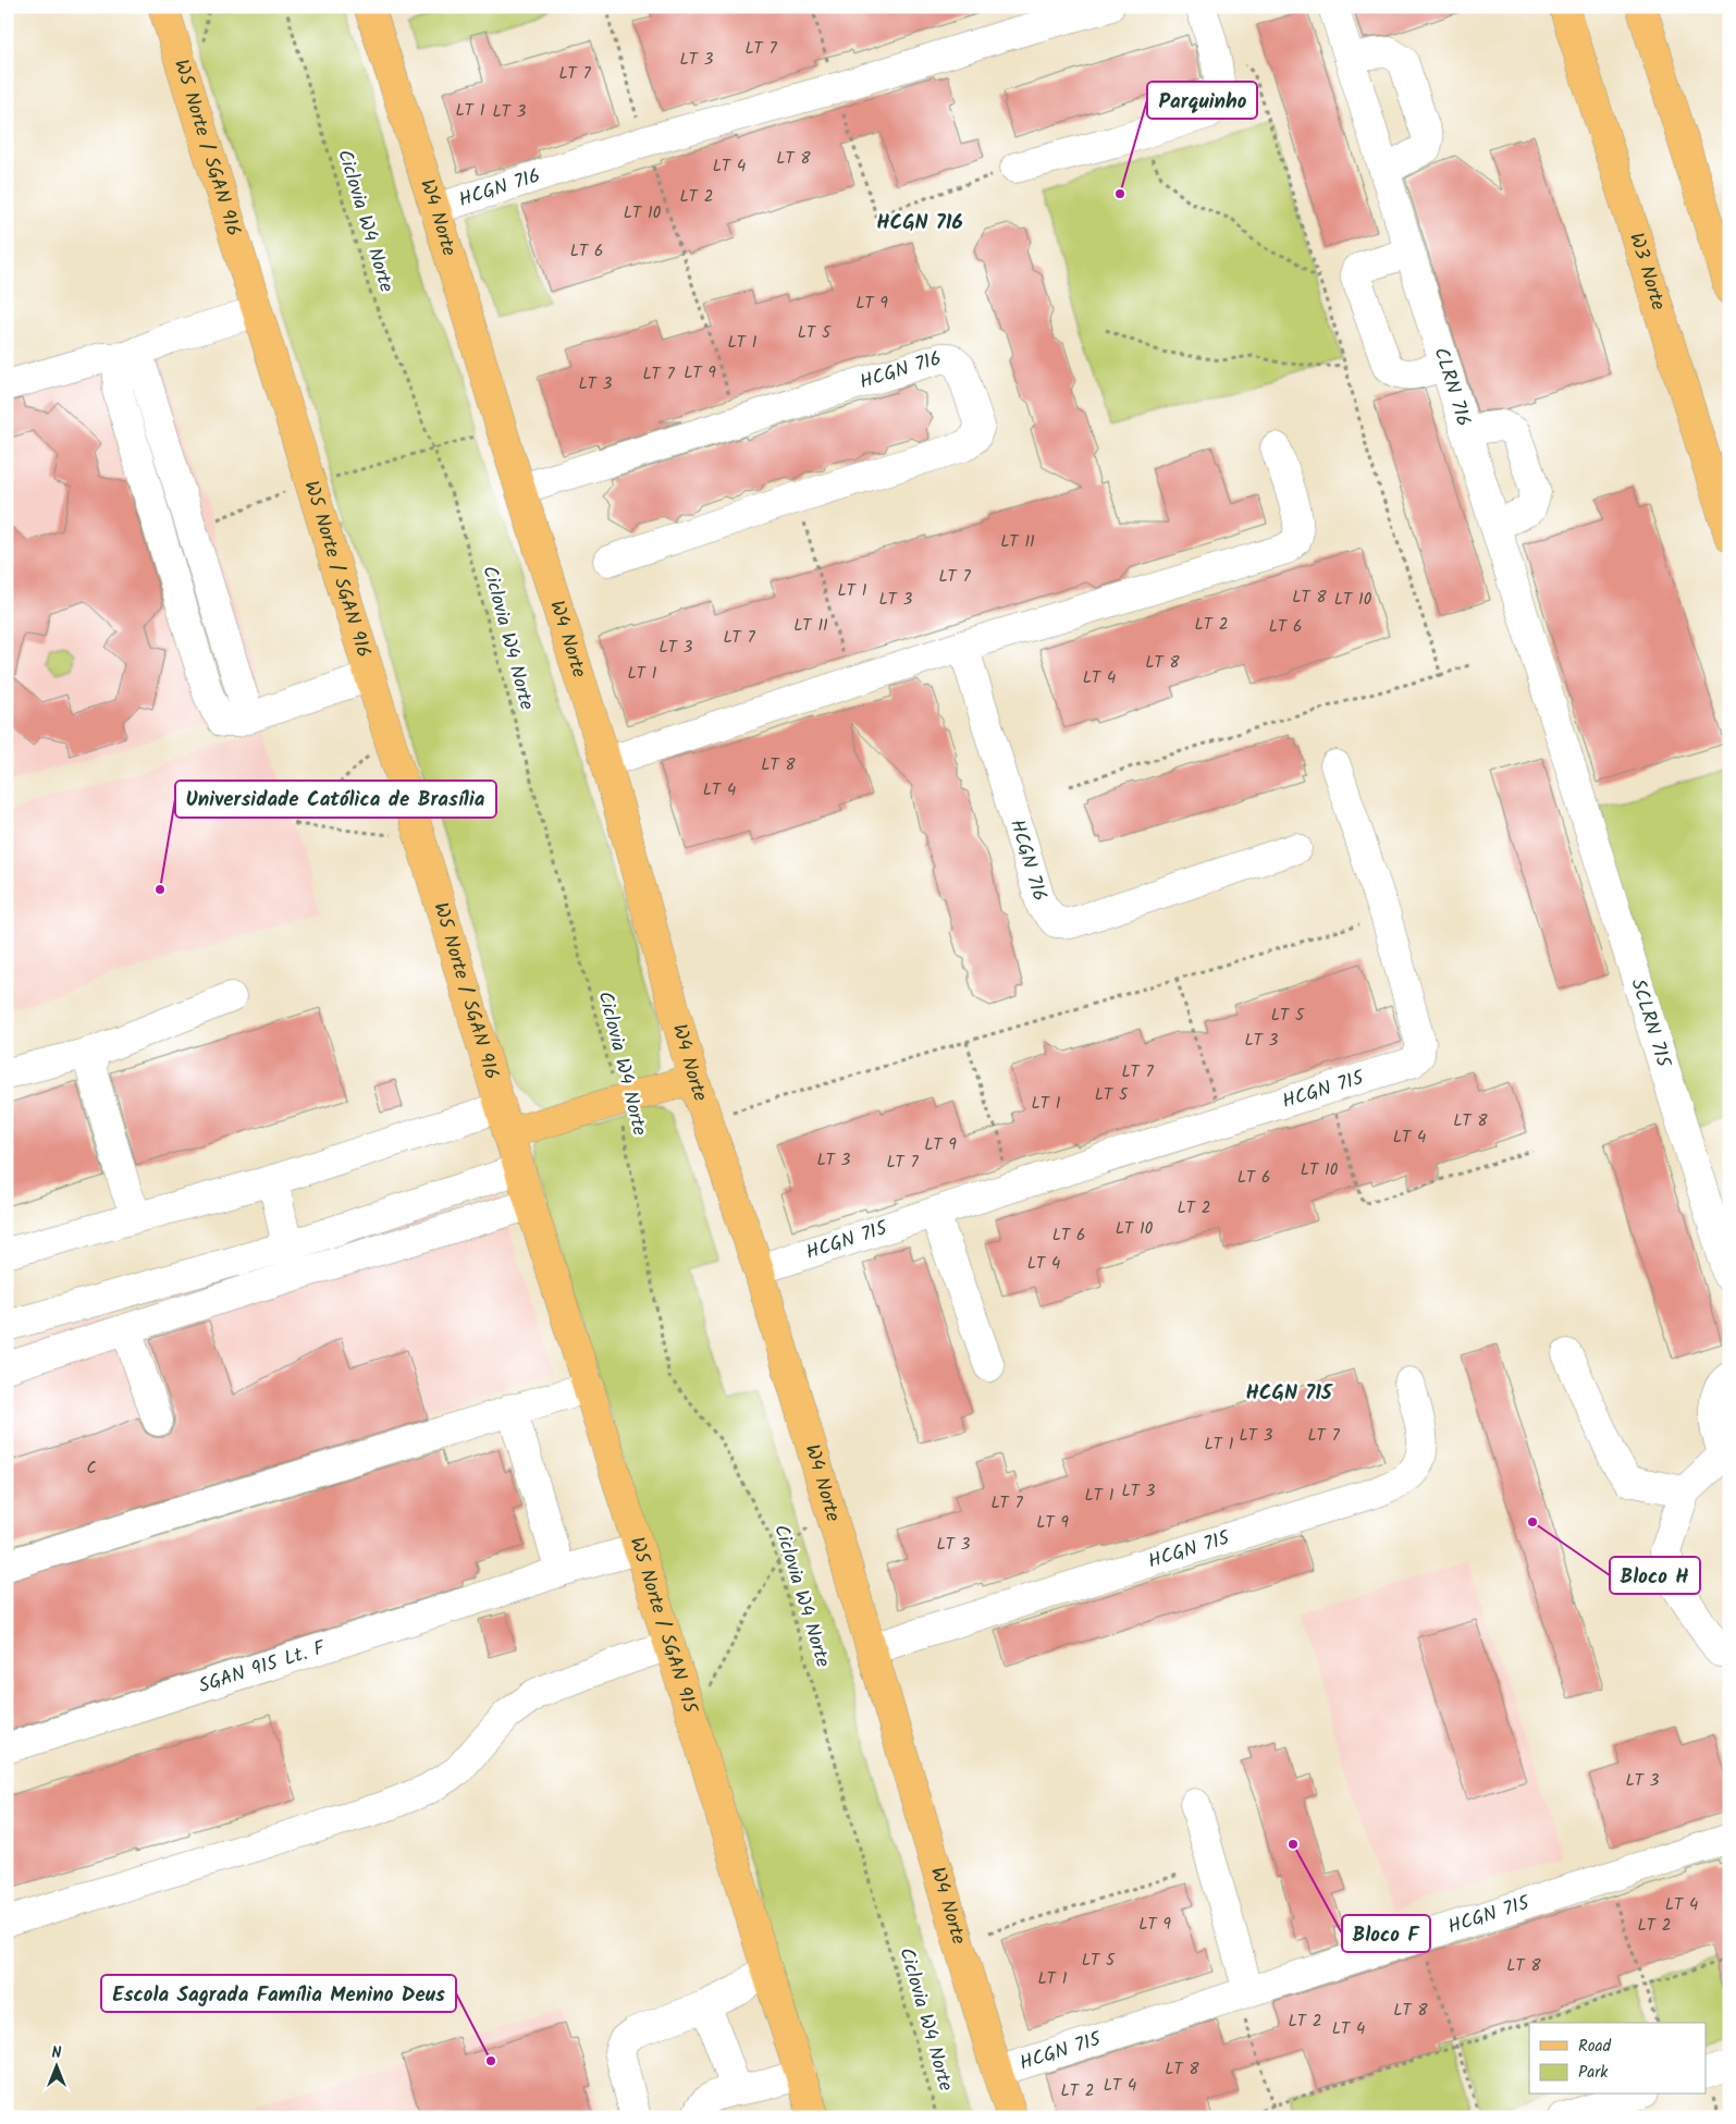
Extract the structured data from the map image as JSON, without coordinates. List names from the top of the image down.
{
  "streets": {
    "main road": [
      "W5 Norte / SGAN 916",
      "W4 Norte",
      "W3 Norte",
      "W5 Norte / SGAN 915"
    ],
    "street": [
      "HCGN 716",
      "CLRN 716",
      "SCLRN 715",
      "HCGN 715",
      "SGAN 915 Lt. F"
    ],
    "path": ["Ciclovia W4 Norte"]
  },
  "crossings": [
    ["W5 Norte / SGAN 916", "W5 Norte / SGAN 915"],
    ["HCGN 716", "W4 Norte"],
    ["W4 Norte", "HCGN 715"],
    ["CLRN 716", "SCLRN 715"],
    ["W5 Norte / SGAN 915", "SGAN 915 Lt. F"]
  ],
  "districts": ["HCGN 716", "HCGN 715"],
  "places": [
    "Parquinho",
    "Universidade Católica de Brasília",
    "Bloco H",
    "Bloco F",
    "Escola Sagrada Família Menino Deus"
  ],
  "house_numbers": [
    "LT 7",
    "LT 3",
    "LT 7",
    "LT 1",
    "LT 3",
    "LT 8",
    "LT 4",
    "LT 2",
    "LT 10",
    "LT 6",
    "LT 9",
    "LT 5",
    "LT 1",
    "LT 9",
    "LT 7",
    "LT 3",
    "LT 11",
    "LT 7",
    "LT 1",
    "LT 8",
    "LT 3",
    "LT 10",
    "LT 2",
    "LT 11",
    "LT 6",
    "LT 7",
    "LT 3",
    "LT 8",
    "LT 1",
    "LT 4",
    "LT 8",
    "LT 4",
    "LT 5",
    "LT 3",
    "LT 7",
    "LT 5",
    "LT 1",
    "LT 8",
    "LT 4",
    "LT 9",
    "LT 3",
    "LT 7",
    "LT 10",
    "LT 6",
    "LT 2",
    "LT 10",
    "LT 6",
    "LT 4",
    "LT 3",
    "LT 7",
    "LT 1",
    "C",
    "LT 3",
    "LT 1",
    "LT 7",
    "LT 9",
    "LT 3",
    "LT 3",
    "LT 4",
    "LT 9",
    "LT 2",
    "LT 5",
    "LT 8",
    "LT 1",
    "LT 8",
    "LT 2",
    "LT 4",
    "LT 8",
    "LT 4",
    "LT 2"
  ],
  "legend": ["Road", "Park"],
  "north": "top"
}
